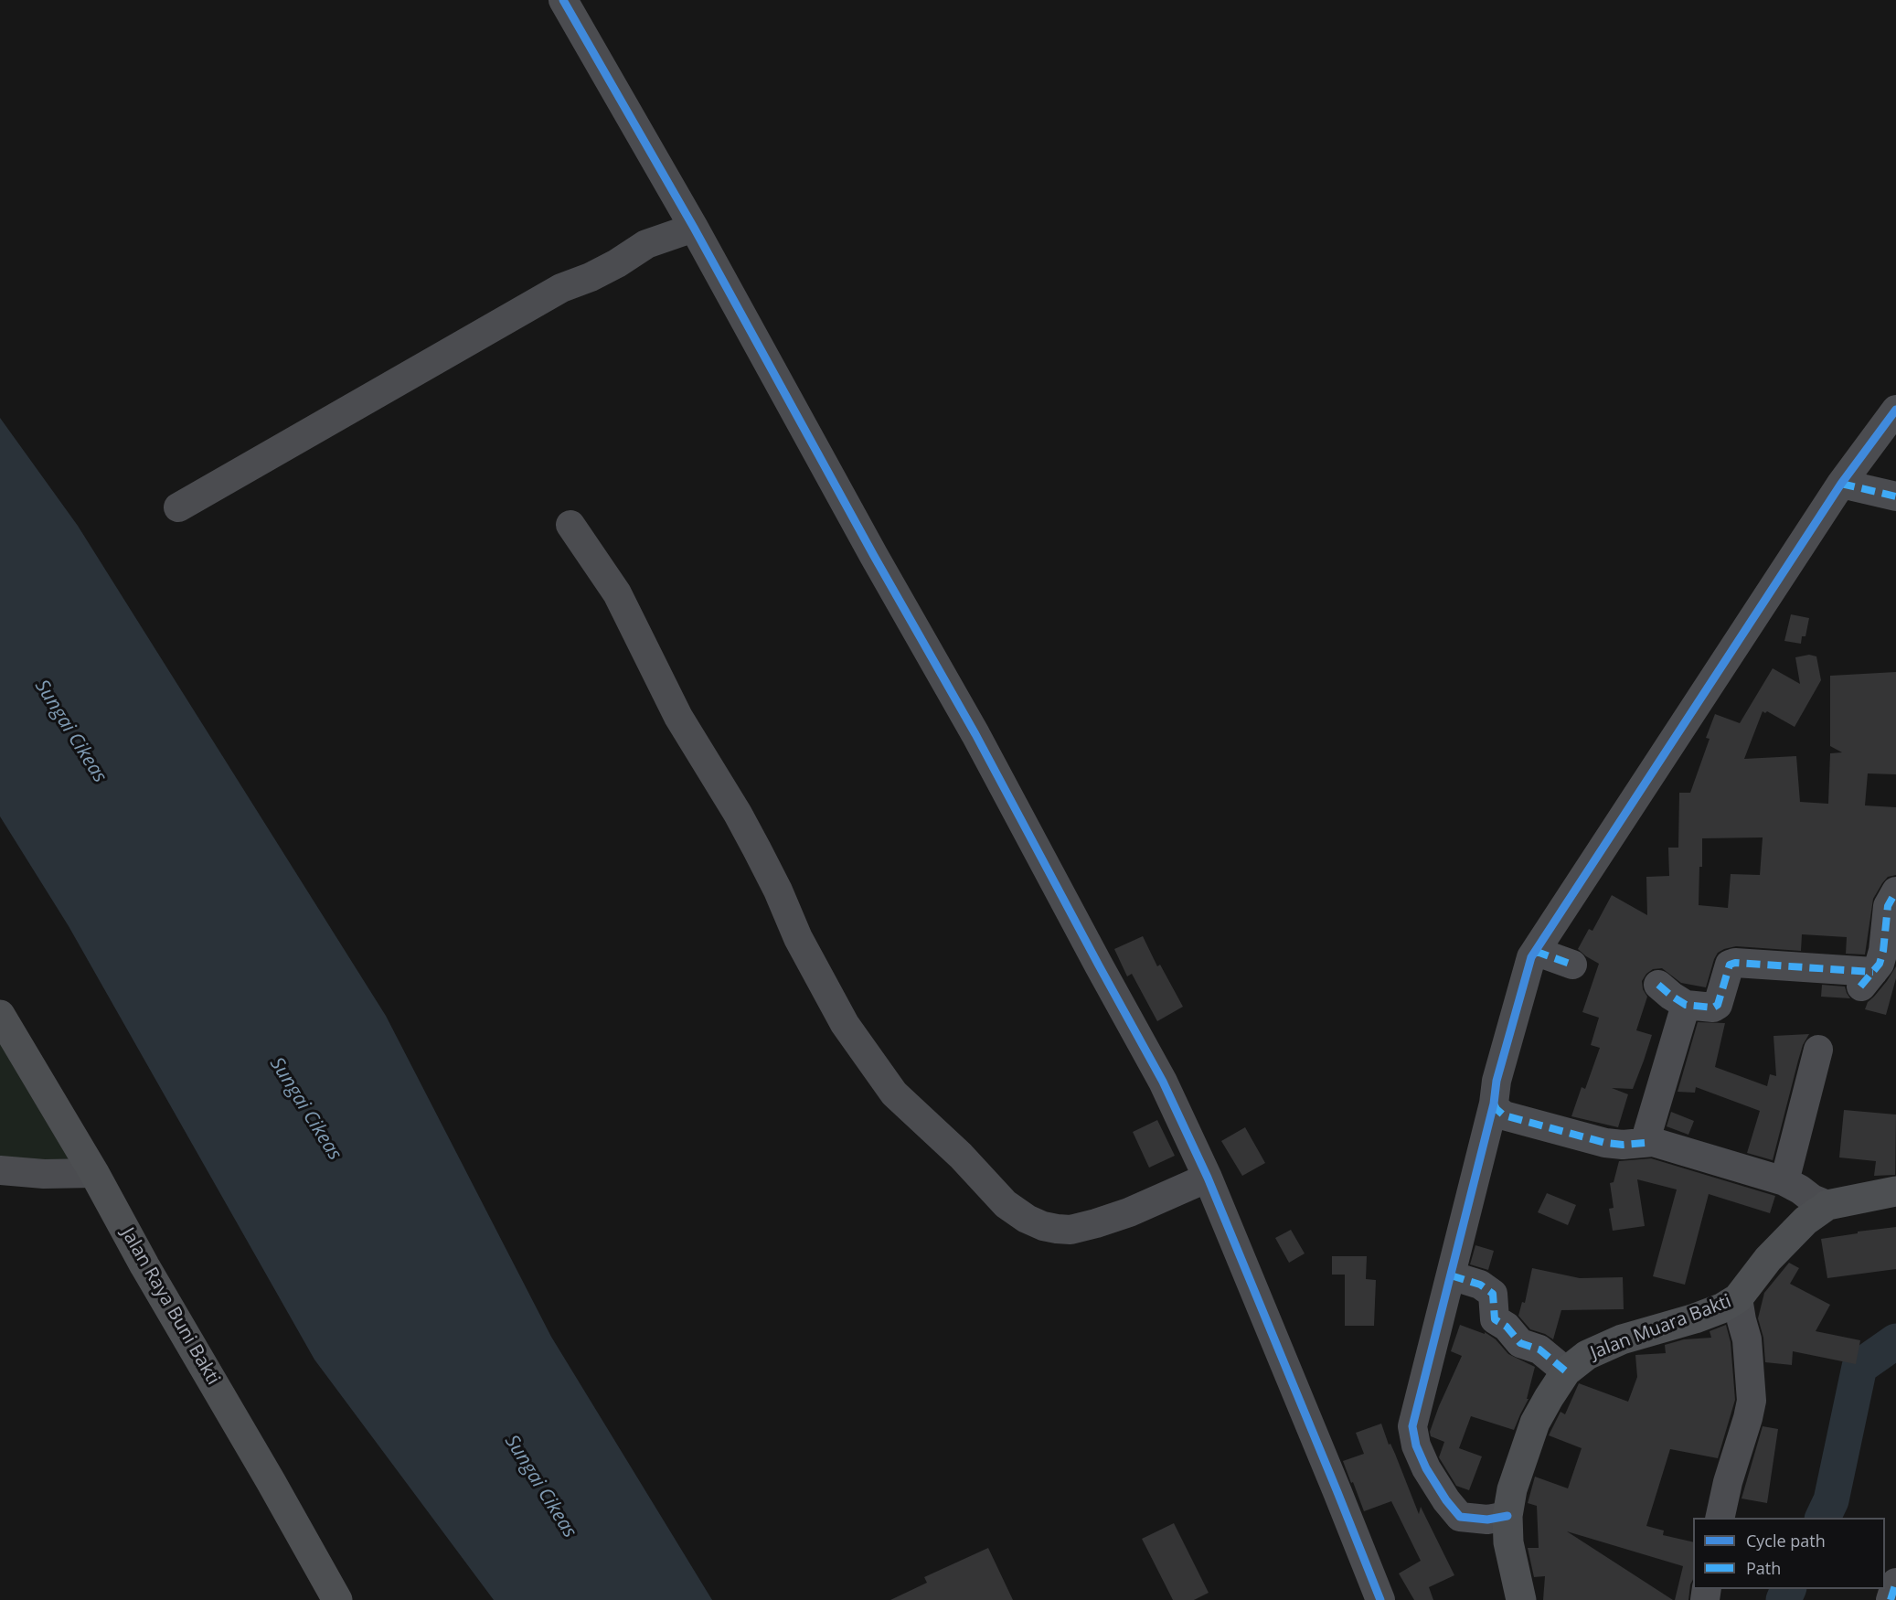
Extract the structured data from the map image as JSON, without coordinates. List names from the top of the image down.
{
  "streets": {
    "main road": ["Jalan Raya Buni Bakti", "Jalan Muara Bakti"]
  },
  "water": ["Sungai Cikeas"],
  "legend": ["Cycle path", "Path"]
}
